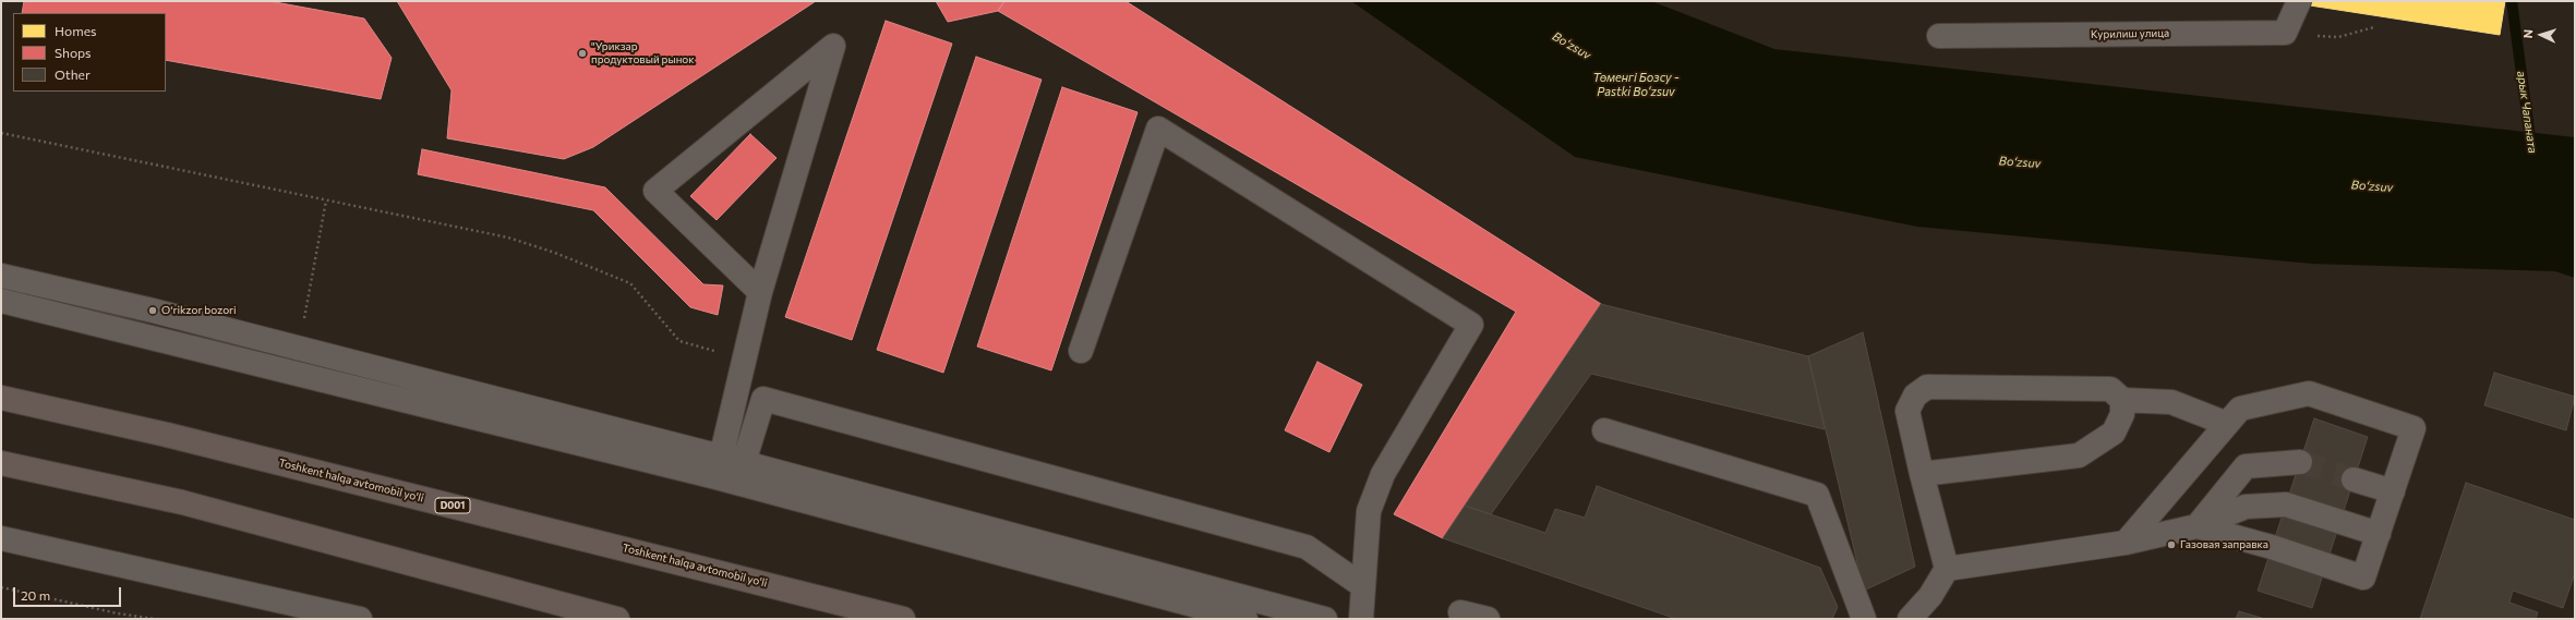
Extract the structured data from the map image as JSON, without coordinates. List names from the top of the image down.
{
  "streets": {
    "highway": ["Toshkent halqa avtomobil yo'li", "D001"],
    "street": ["Курилиш улица"]
  },
  "water": ["Boʻzsuv", "Төменгі Бозсу - Pastki Boʻzsuv", "арык Чапаната"],
  "places": ["\"Урикзар продуктовый рынок", "O‘rikzor bozori", "Газовая заправка"],
  "legend": ["Homes", "Shops", "Other"],
  "scale_bar": "20 m",
  "north": "left"
}
